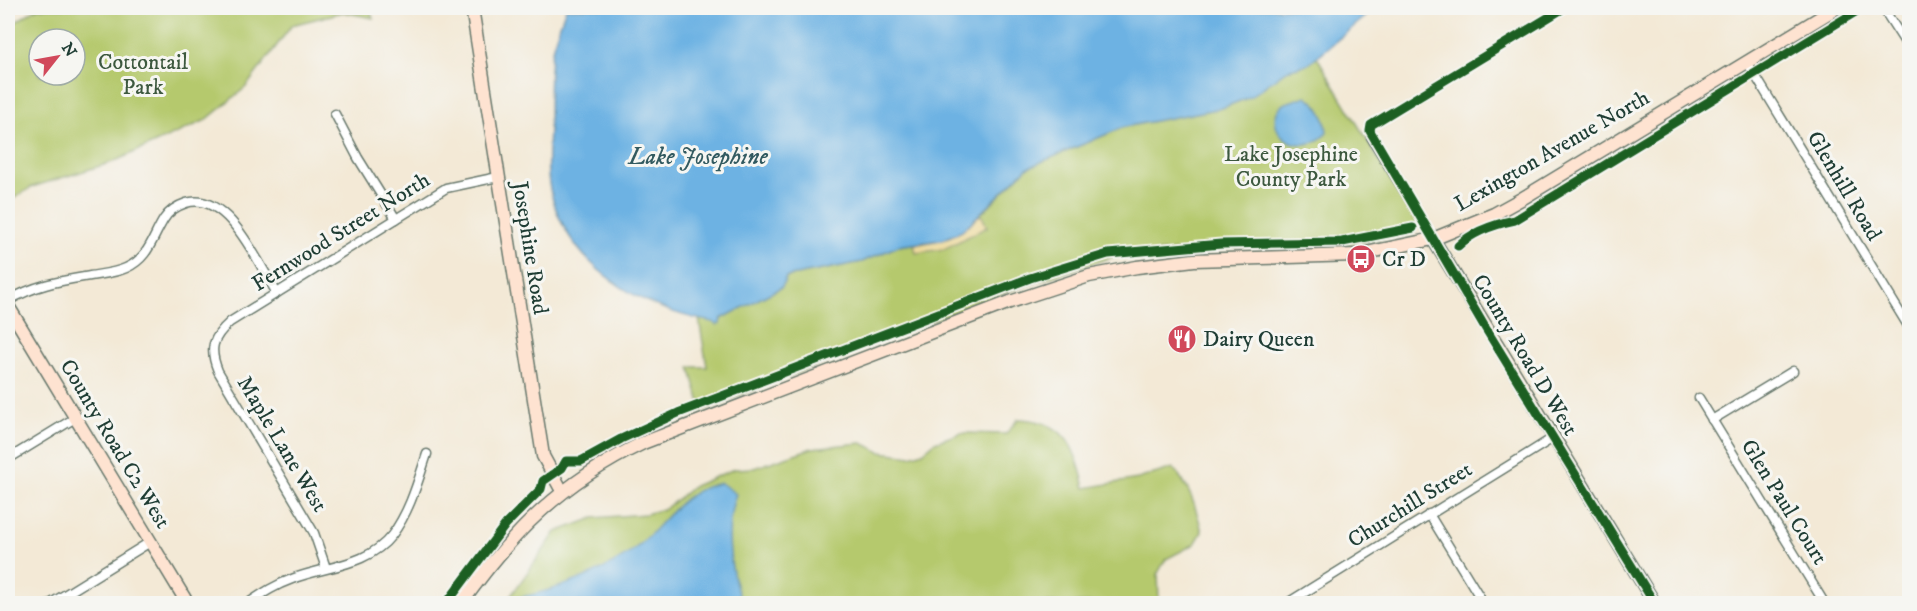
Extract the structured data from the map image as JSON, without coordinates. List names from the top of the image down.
{
  "streets": {
    "main road": [
      "Lexington Avenue North",
      "Josephine Road",
      "County Road D West",
      "County Road C2 West"
    ],
    "street": [
      "Glenhill Road",
      "Fernwood Street North",
      "Maple Lane West",
      "Glen Paul Court",
      "Churchill Street"
    ]
  },
  "crossings": [
    ["Lexington Avenue North", "Glenhill Road"],
    ["Lexington Avenue North", "Josephine Road"],
    ["Lexington Avenue North", "County Road D West"],
    ["Fernwood Street North", "Josephine Road"],
    ["Fernwood Street North", "Maple Lane West"],
    ["County Road D West", "Churchill Street"]
  ],
  "water": ["Lake Josephine"],
  "parks": ["Cottontail Park", "Lake Josephine County Park"],
  "places": {
    "bus stop": ["Cr D"],
    "restaurant": ["Dairy Queen"]
  },
  "north": "top right"
}
